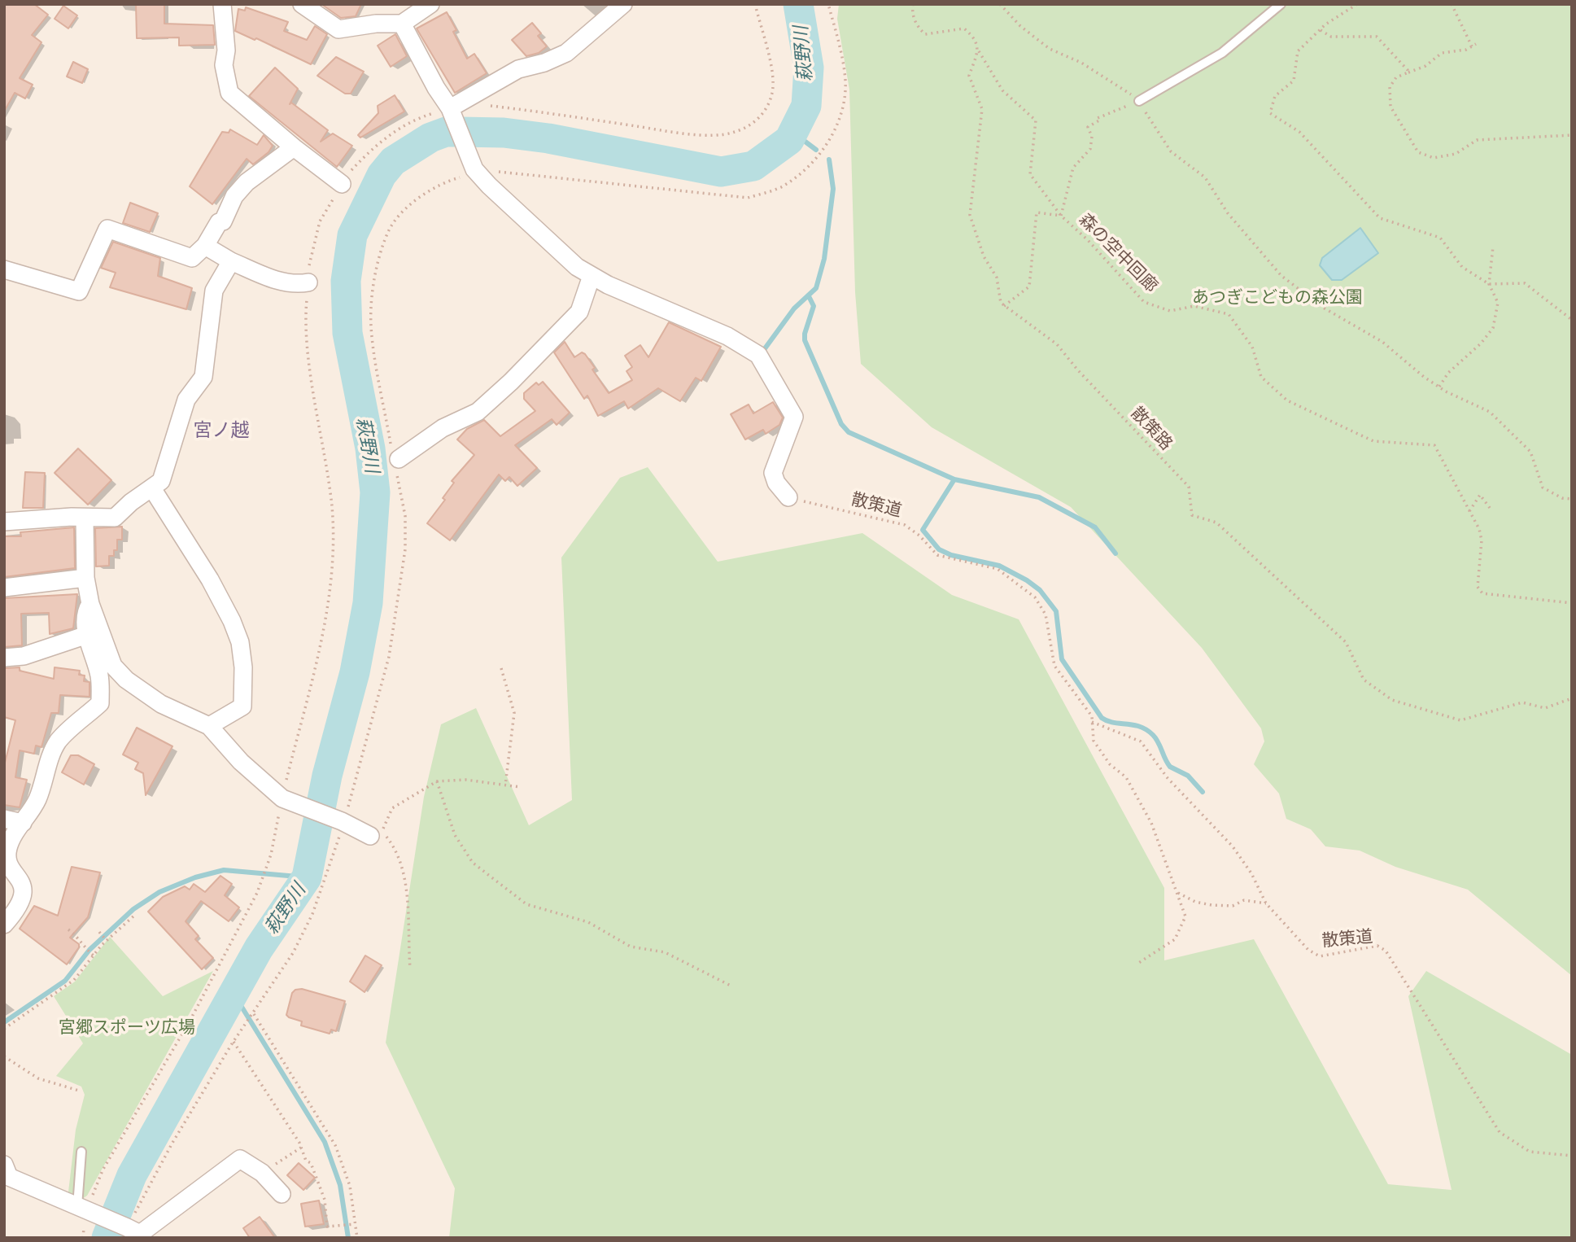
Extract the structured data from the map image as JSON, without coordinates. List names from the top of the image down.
{
  "streets": {
    "path": ["森の空中回廊", "散策路", "散策道"]
  },
  "crossings": [
    ["森の空中回廊", "散策路"]
  ],
  "districts": ["宮ノ越"],
  "water": ["萩野川"],
  "parks": ["あつぎこどもの森公園", "宮郷スポーツ広場"]
}
